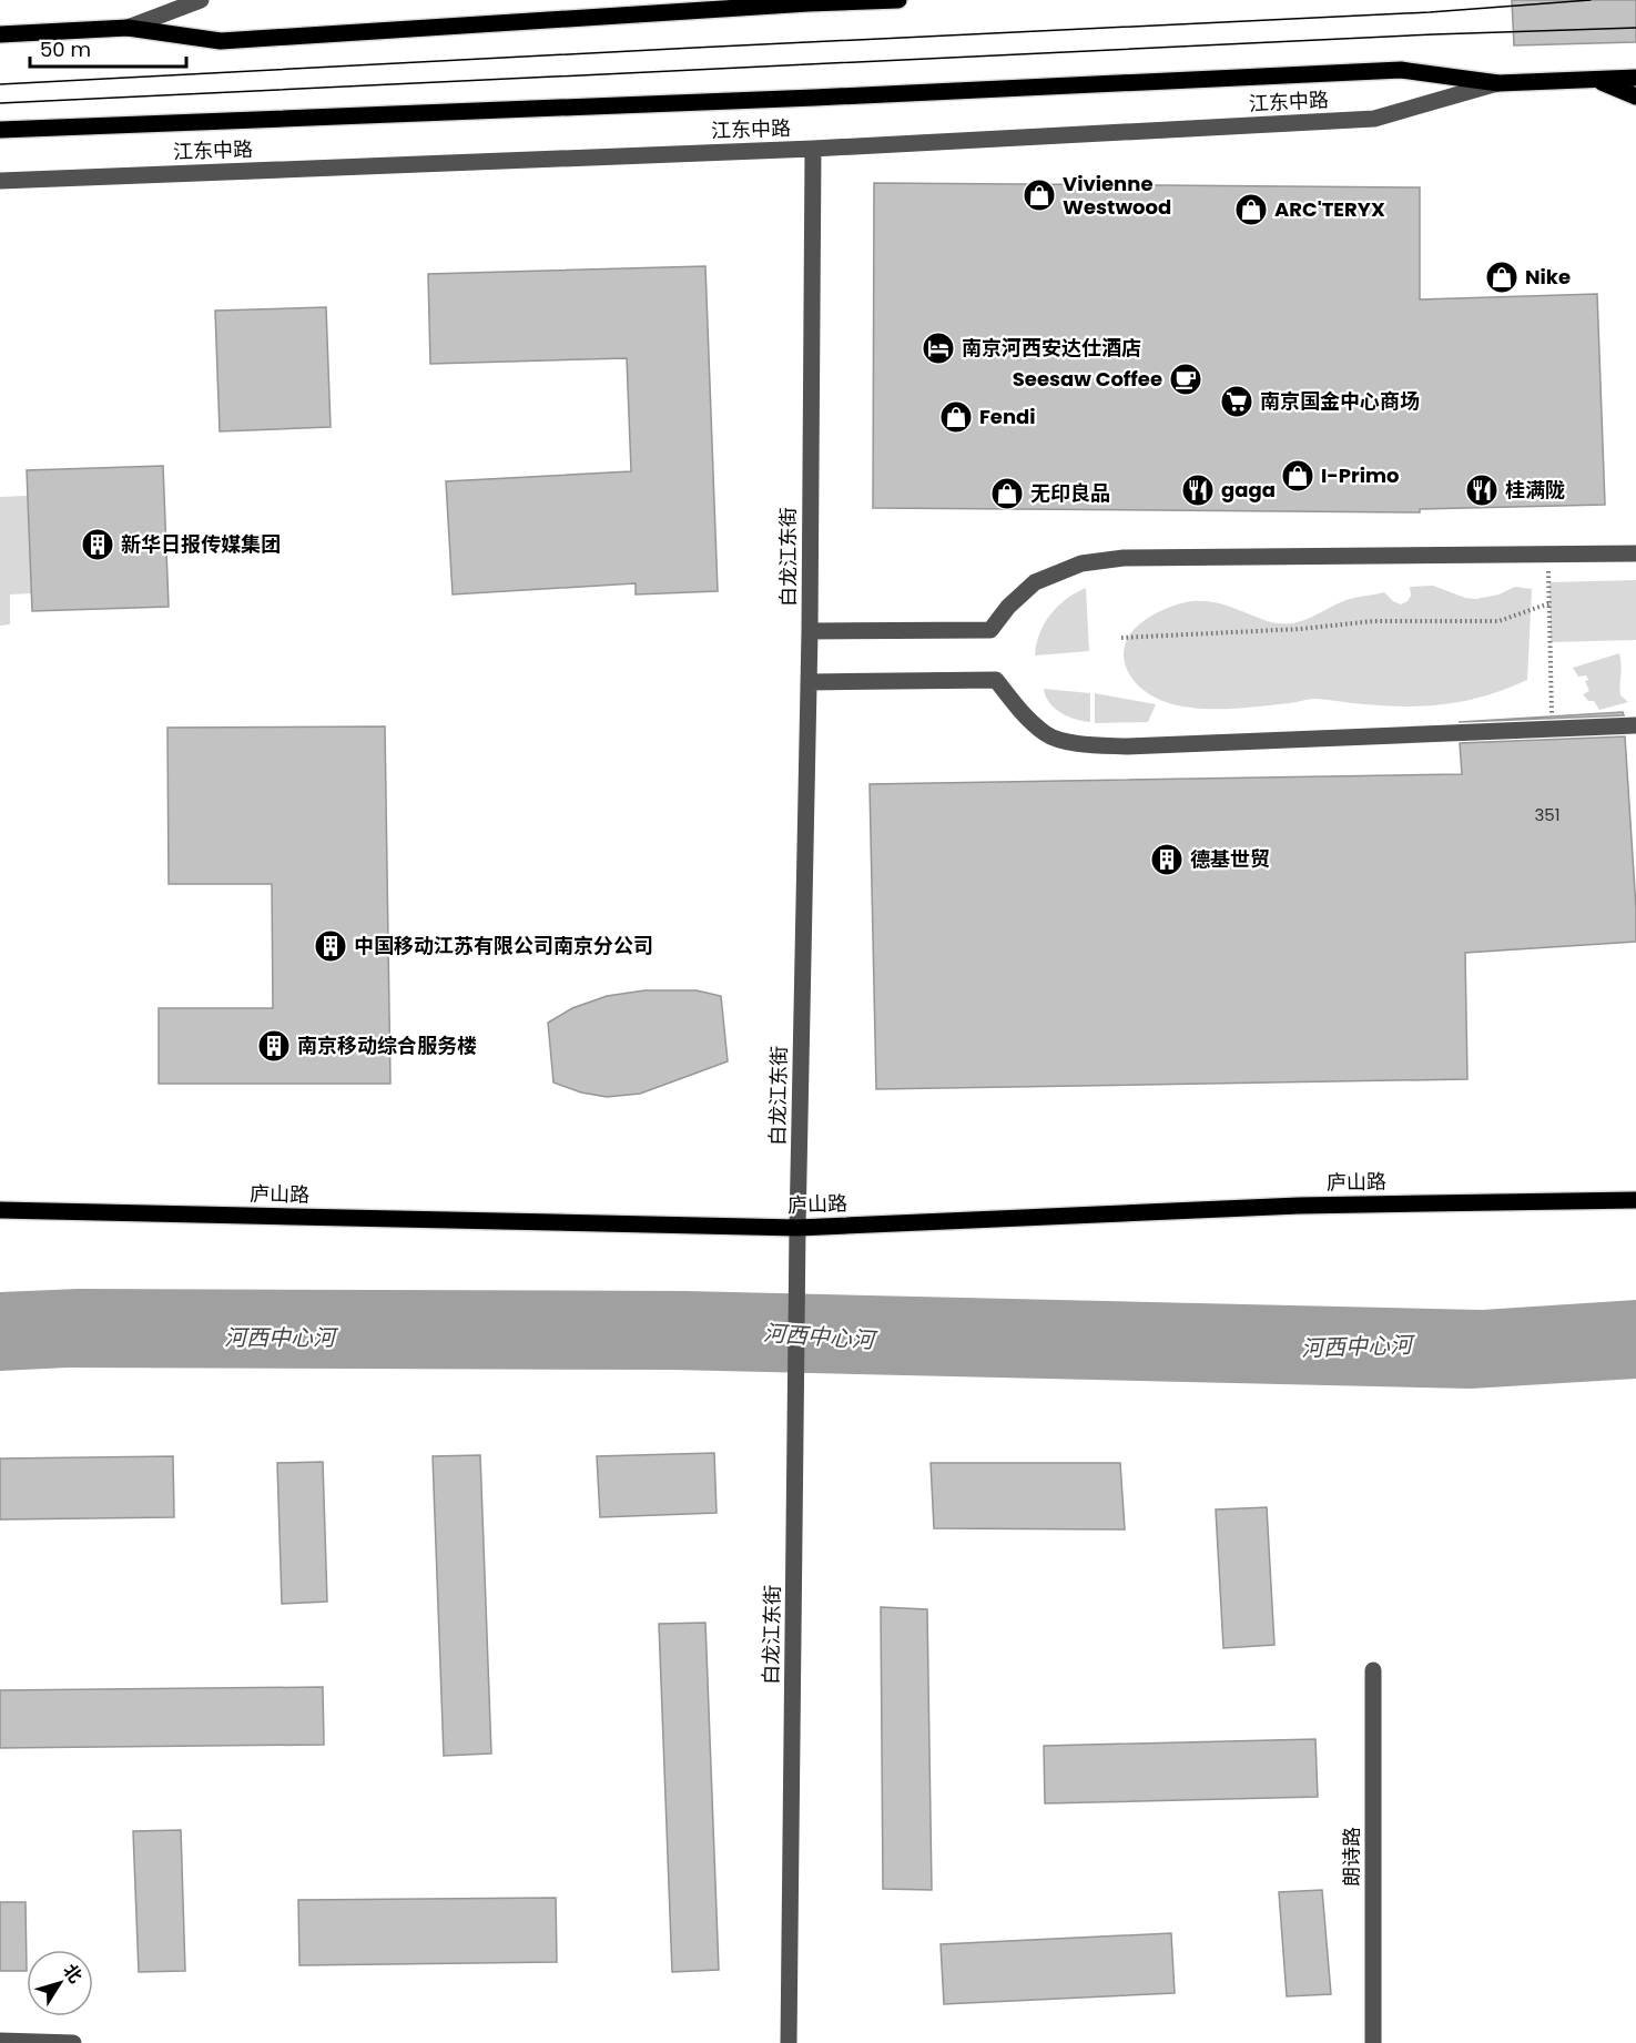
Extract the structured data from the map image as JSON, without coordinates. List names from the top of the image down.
{
  "streets": {
    "main road": ["江东中路", "庐山路"],
    "street": ["白龙江东街", "朗诗路"]
  },
  "crossings": [
    ["江东中路", "白龙江东街"],
    ["白龙江东街", "庐山路"]
  ],
  "water": ["河西中心河"],
  "places": {
    "shop": [
      "Vivienne Westwood",
      "ARC'TERYX",
      "Nike",
      "Fendi",
      "I-Primo",
      "无印良品"
    ],
    "hotel": ["南京河西安达仕酒店"],
    "cafe": ["Seesaw Coffee"],
    "supermarket": ["南京国金中心商场"],
    "restaurant": ["gaga", "桂满陇"],
    "building": [
      "新华日报传媒集团",
      "德基世贸",
      "中国移动江苏有限公司南京分公司",
      "南京移动综合服务楼"
    ]
  },
  "house_numbers": ["351"],
  "scale_bar": "50 m",
  "north": "top right"
}
